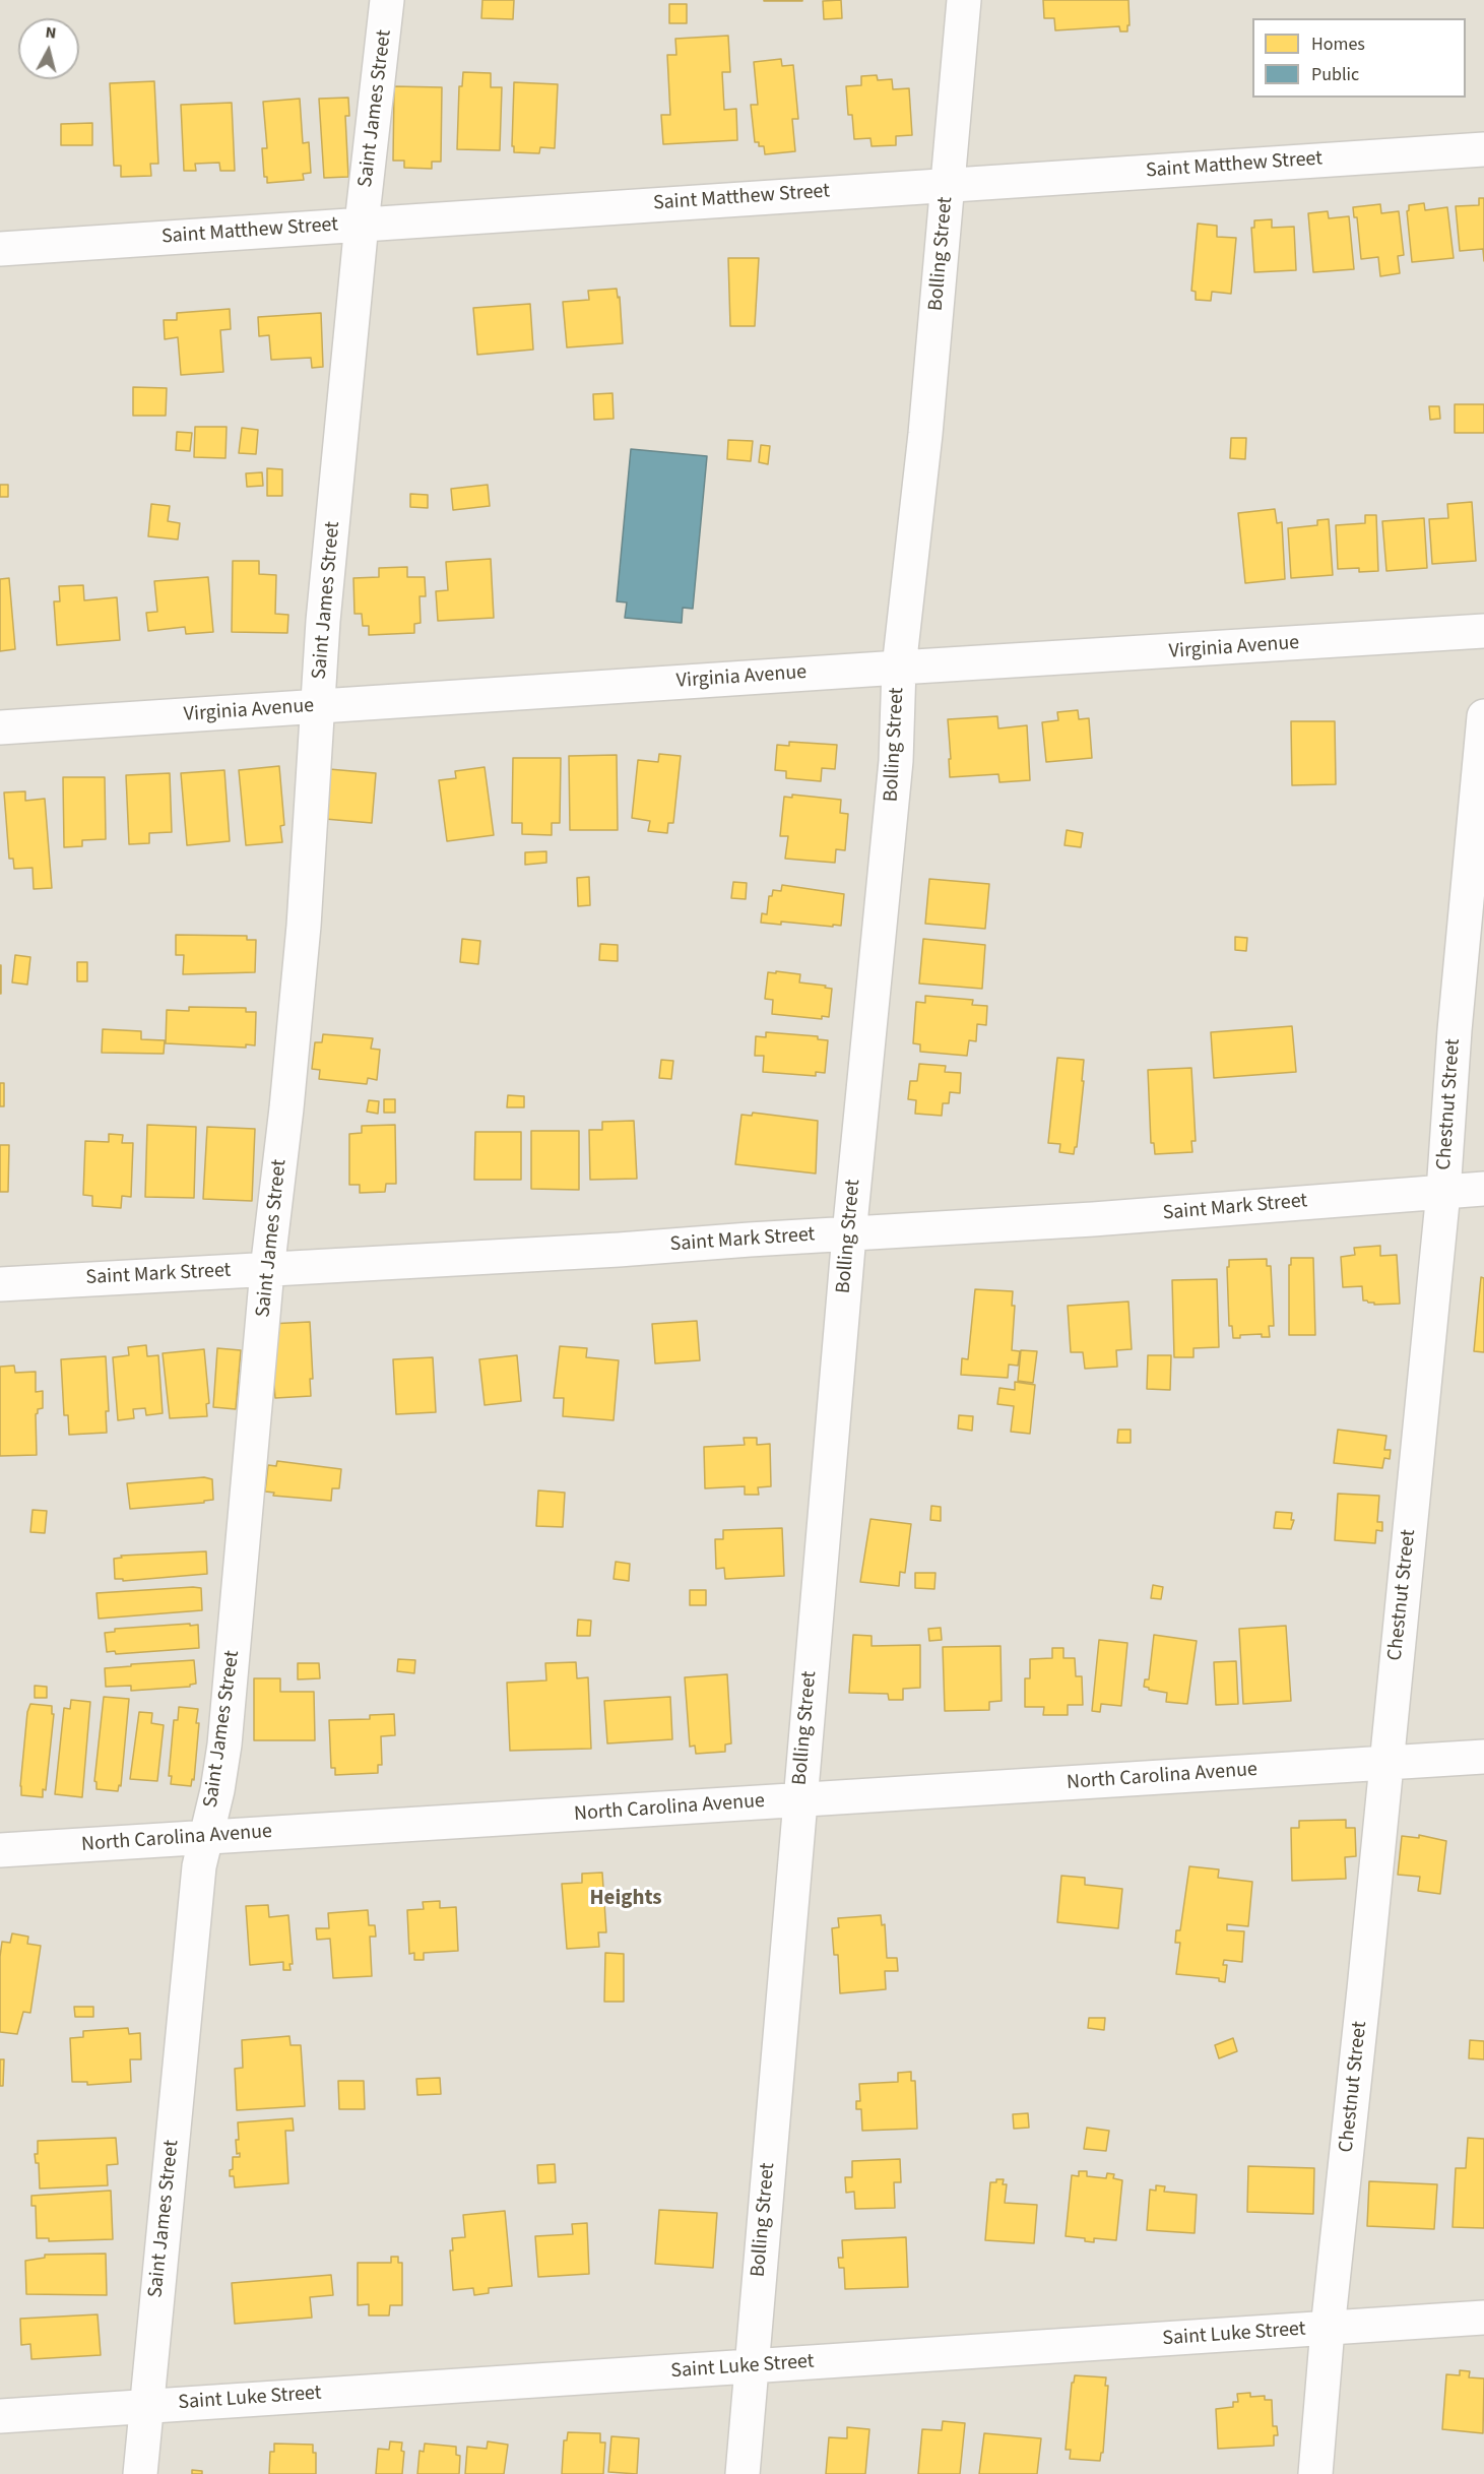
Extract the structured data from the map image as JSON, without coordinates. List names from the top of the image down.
{
  "streets": {
    "street": [
      "Saint James Street",
      "Saint Matthew Street",
      "Bolling Street",
      "Virginia Avenue",
      "Chestnut Street",
      "Saint Mark Street",
      "North Carolina Avenue",
      "Saint Luke Street"
    ]
  },
  "crossings": [
    ["Saint James Street", "Saint Matthew Street"],
    ["Saint James Street", "Virginia Avenue"],
    ["Saint James Street", "Saint Mark Street"],
    ["Saint James Street", "North Carolina Avenue"],
    ["Saint James Street", "Saint Luke Street"],
    ["Saint Matthew Street", "Bolling Street"],
    ["Bolling Street", "Virginia Avenue"],
    ["Bolling Street", "Saint Mark Street"],
    ["Bolling Street", "North Carolina Avenue"],
    ["Bolling Street", "Saint Luke Street"],
    ["Chestnut Street", "Saint Mark Street"],
    ["Chestnut Street", "North Carolina Avenue"],
    ["Chestnut Street", "Saint Luke Street"]
  ],
  "districts": ["Heights"],
  "legend": ["Homes", "Public"],
  "north": "top"
}
